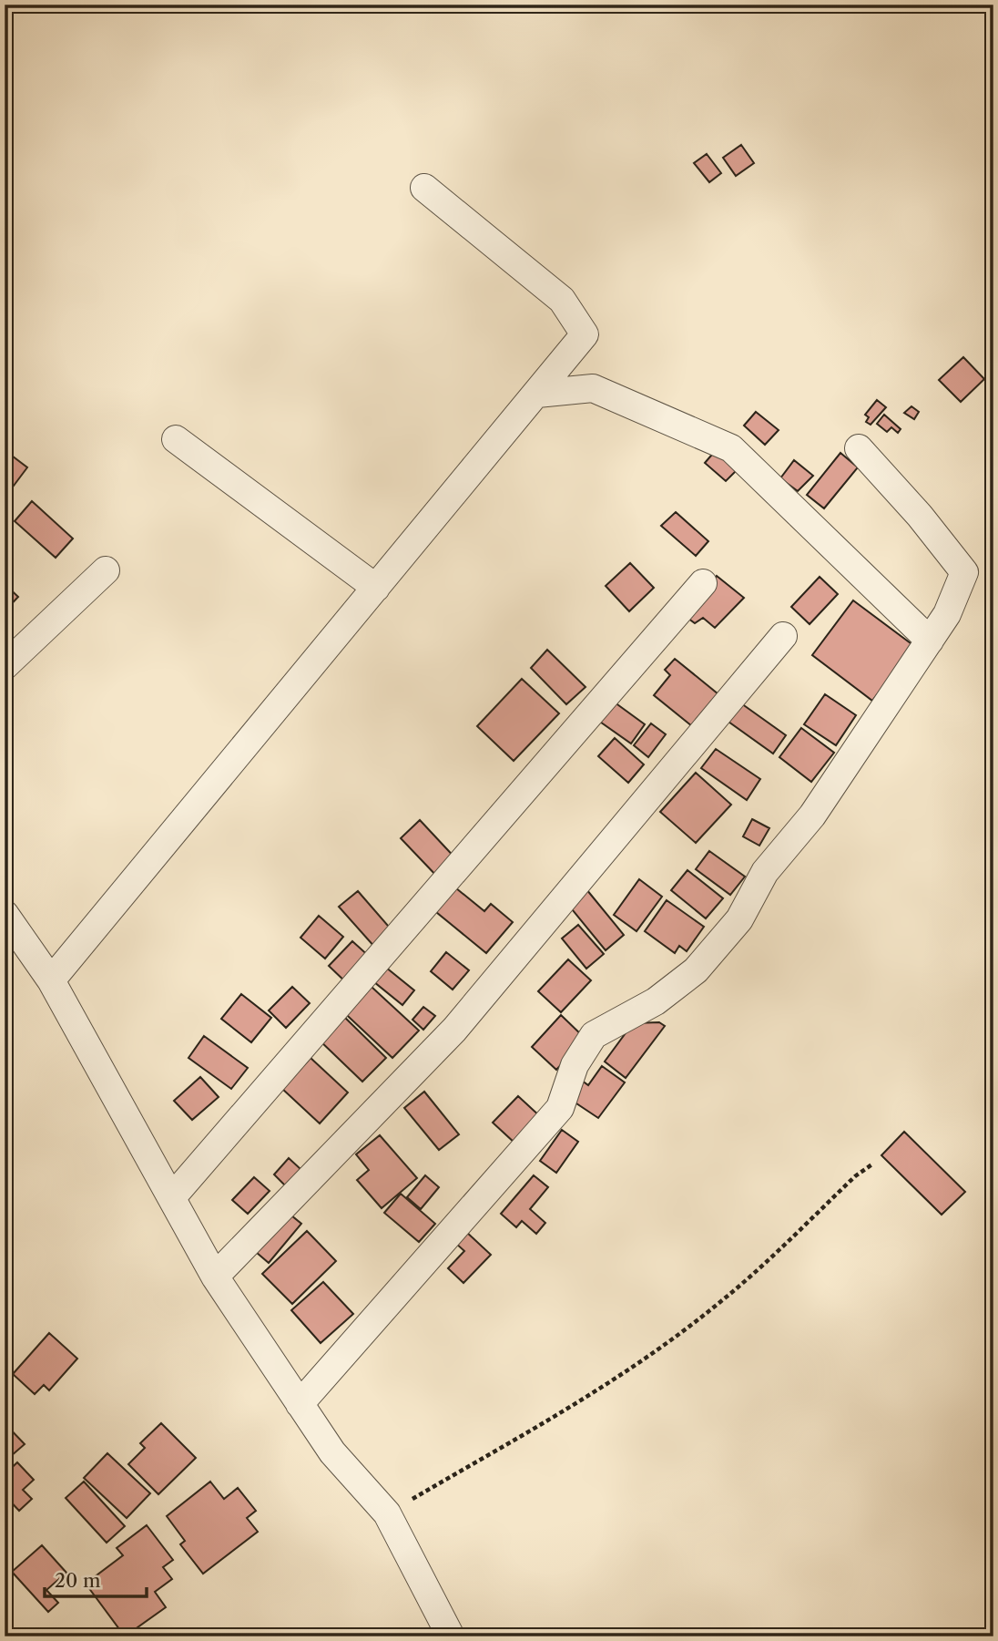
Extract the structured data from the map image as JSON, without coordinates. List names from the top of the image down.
{
  "scale_bar": "20 m"
}
